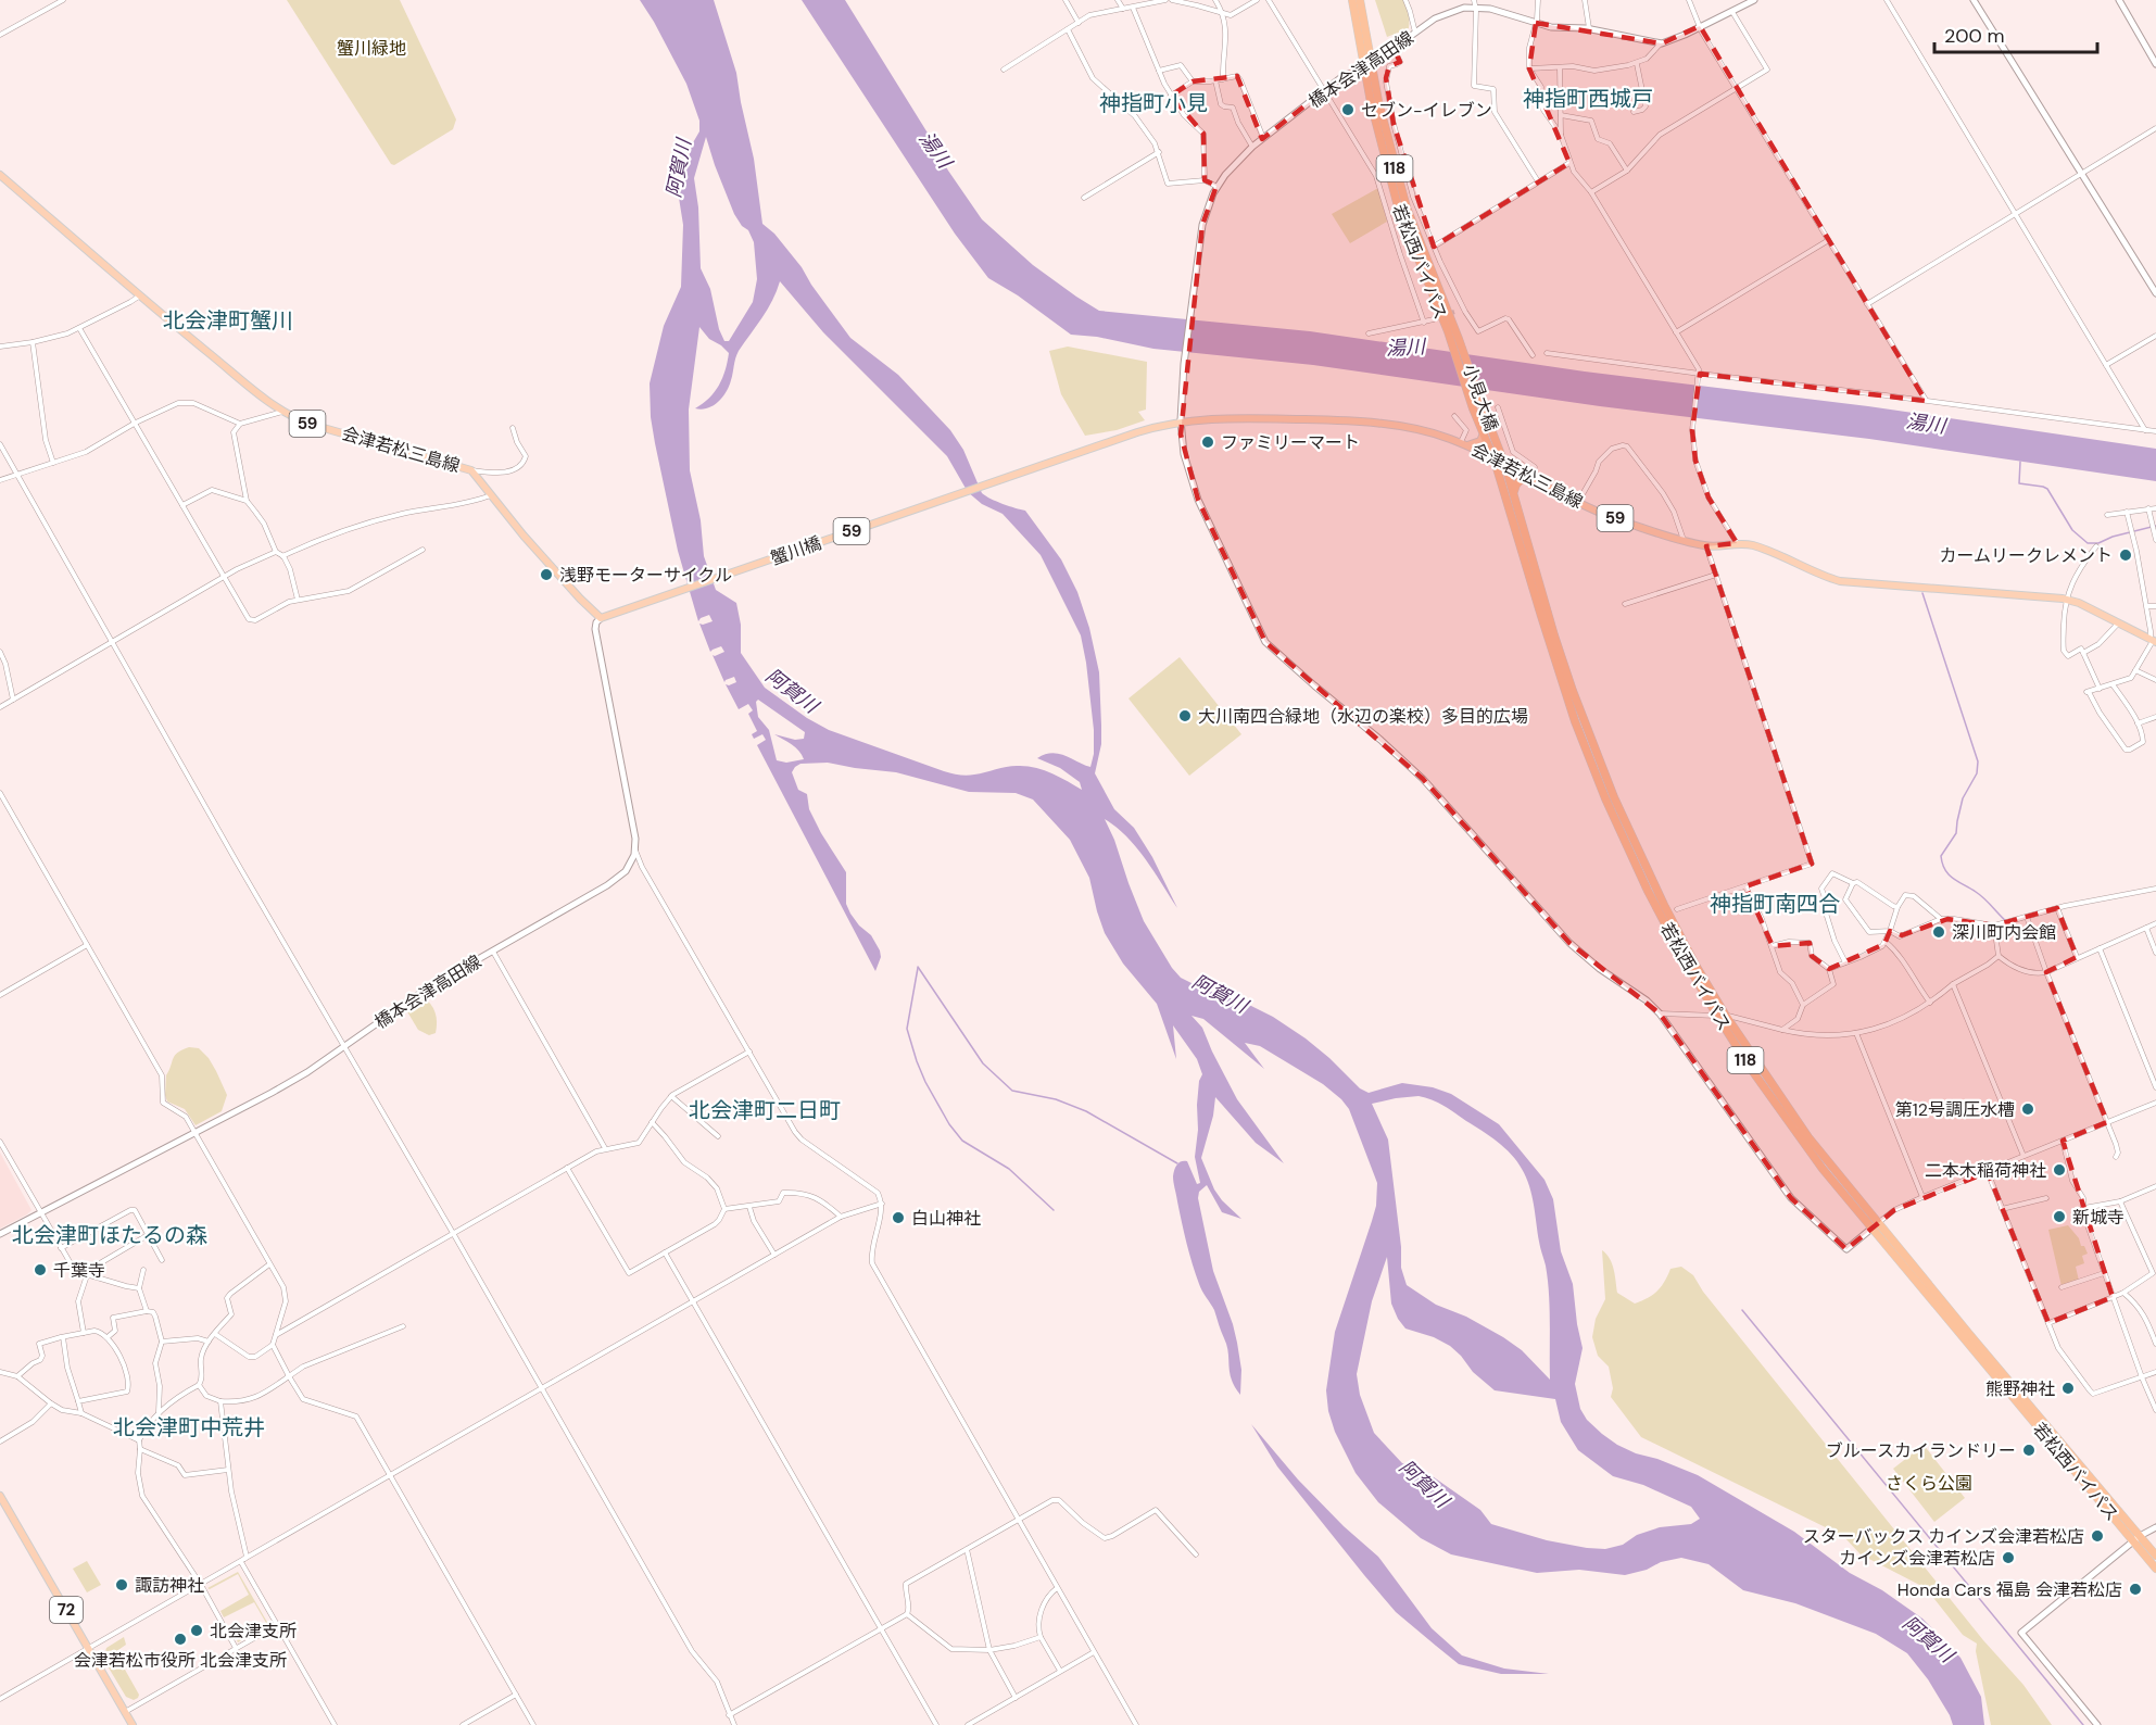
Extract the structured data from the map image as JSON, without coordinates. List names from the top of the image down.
{
  "streets": {
    "highway": ["118", "若松西バイパス", "小見大橋"],
    "main road": [
      "橋本会津高田線",
      "59",
      "会津若松三島線",
      "蟹川橋",
      "72"
    ]
  },
  "crossings": [
    ["橋本会津高田線", "若松西バイパス"],
    ["橋本会津高田線", "会津若松三島線"],
    ["若松西バイパス", "小見大橋"],
    ["若松西バイパス", "会津若松三島線"],
    ["小見大橋", "会津若松三島線"],
    ["会津若松三島線", "蟹川橋"]
  ],
  "districts": [
    "神指町西城戸",
    "神指町小見",
    "北会津町蟹川",
    "神指町南四合",
    "北会津町二日町",
    "北会津町ほたるの森",
    "北会津町中荒井"
  ],
  "water": ["湯川", "阿賀川"],
  "parks": ["蟹川緑地", "さくら公園"],
  "places": [
    "セブン-イレブン",
    "ファミリーマート",
    "カームリークレメント",
    "浅野モーターサイクル",
    "大川南四合緑地（水辺の楽校）多目的広場",
    "深川町内会館",
    "第12号調圧水槽",
    "二本木稲荷神社",
    "新城寺",
    "白山神社",
    "千葉寺",
    "熊野神社",
    "ブルースカイランドリー",
    "スターバックス カインズ会津若松店",
    "カインズ会津若松店",
    "諏訪神社",
    "Honda Cars 福島 会津若松店",
    "北会津支所",
    "会津若松市役所 北会津支所"
  ],
  "scale_bar": "200 m"
}
